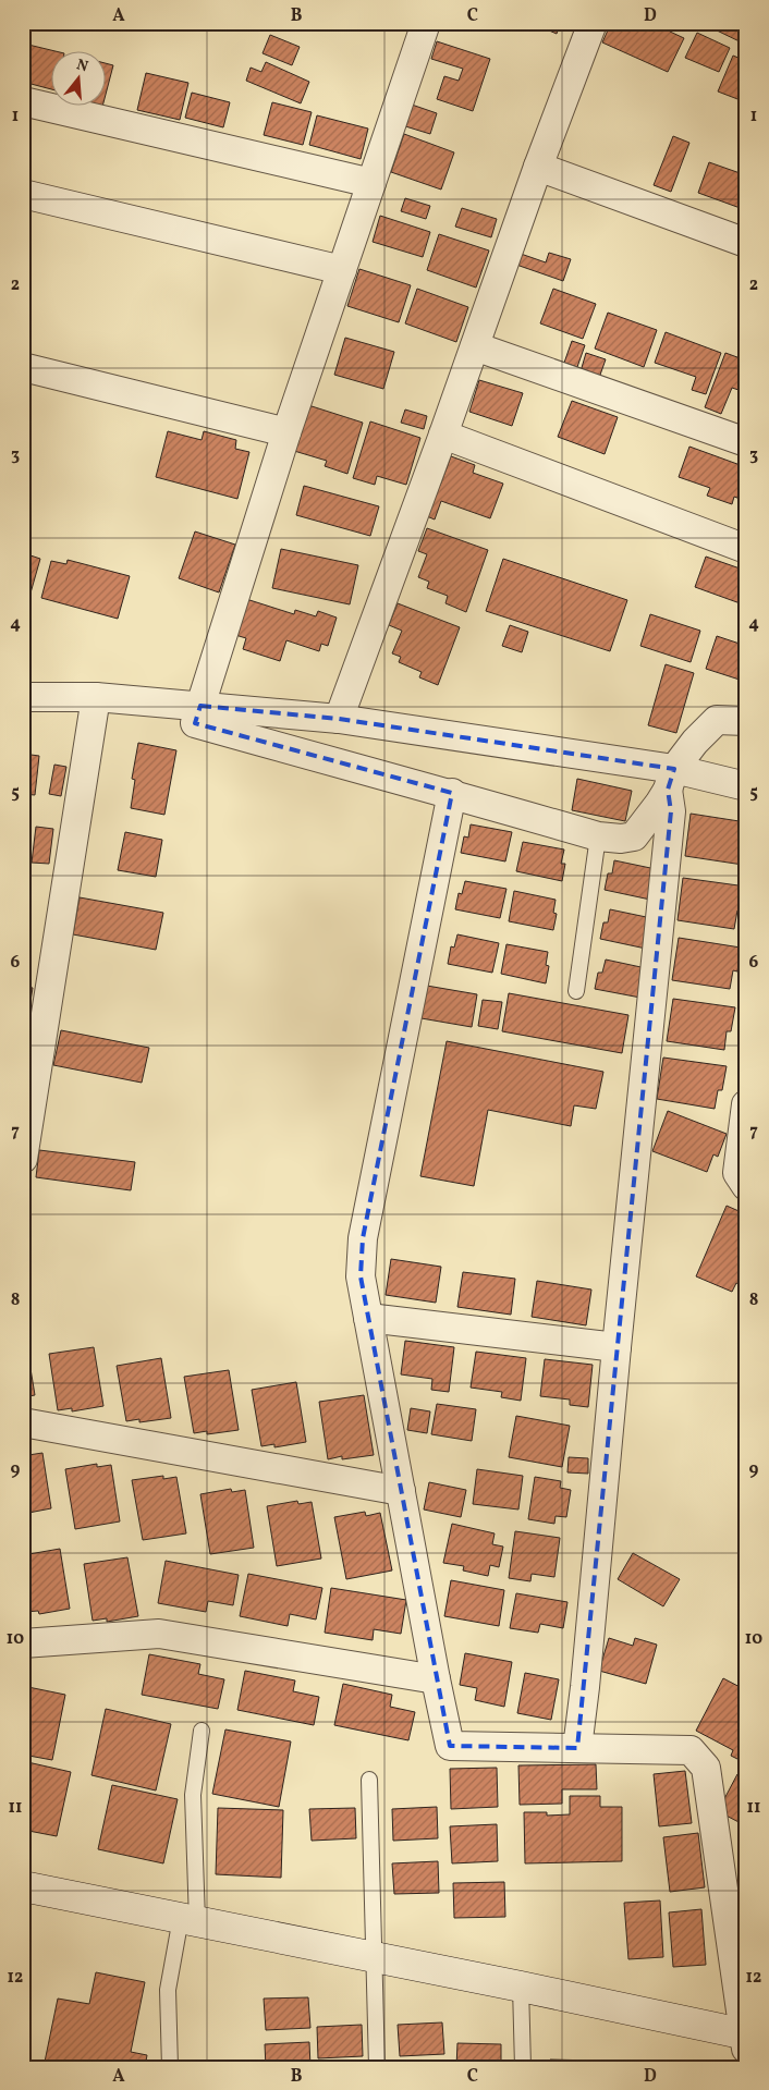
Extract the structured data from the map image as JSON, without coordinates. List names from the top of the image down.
{
  "north": "top",
  "grid": {
    "columns": [
      "A",
      "B",
      "C",
      "D"
    ],
    "rows": [
      "1",
      "2",
      "3",
      "4",
      "5",
      "6",
      "7",
      "8",
      "9",
      "10",
      "11",
      "12"
    ]
  }
}
